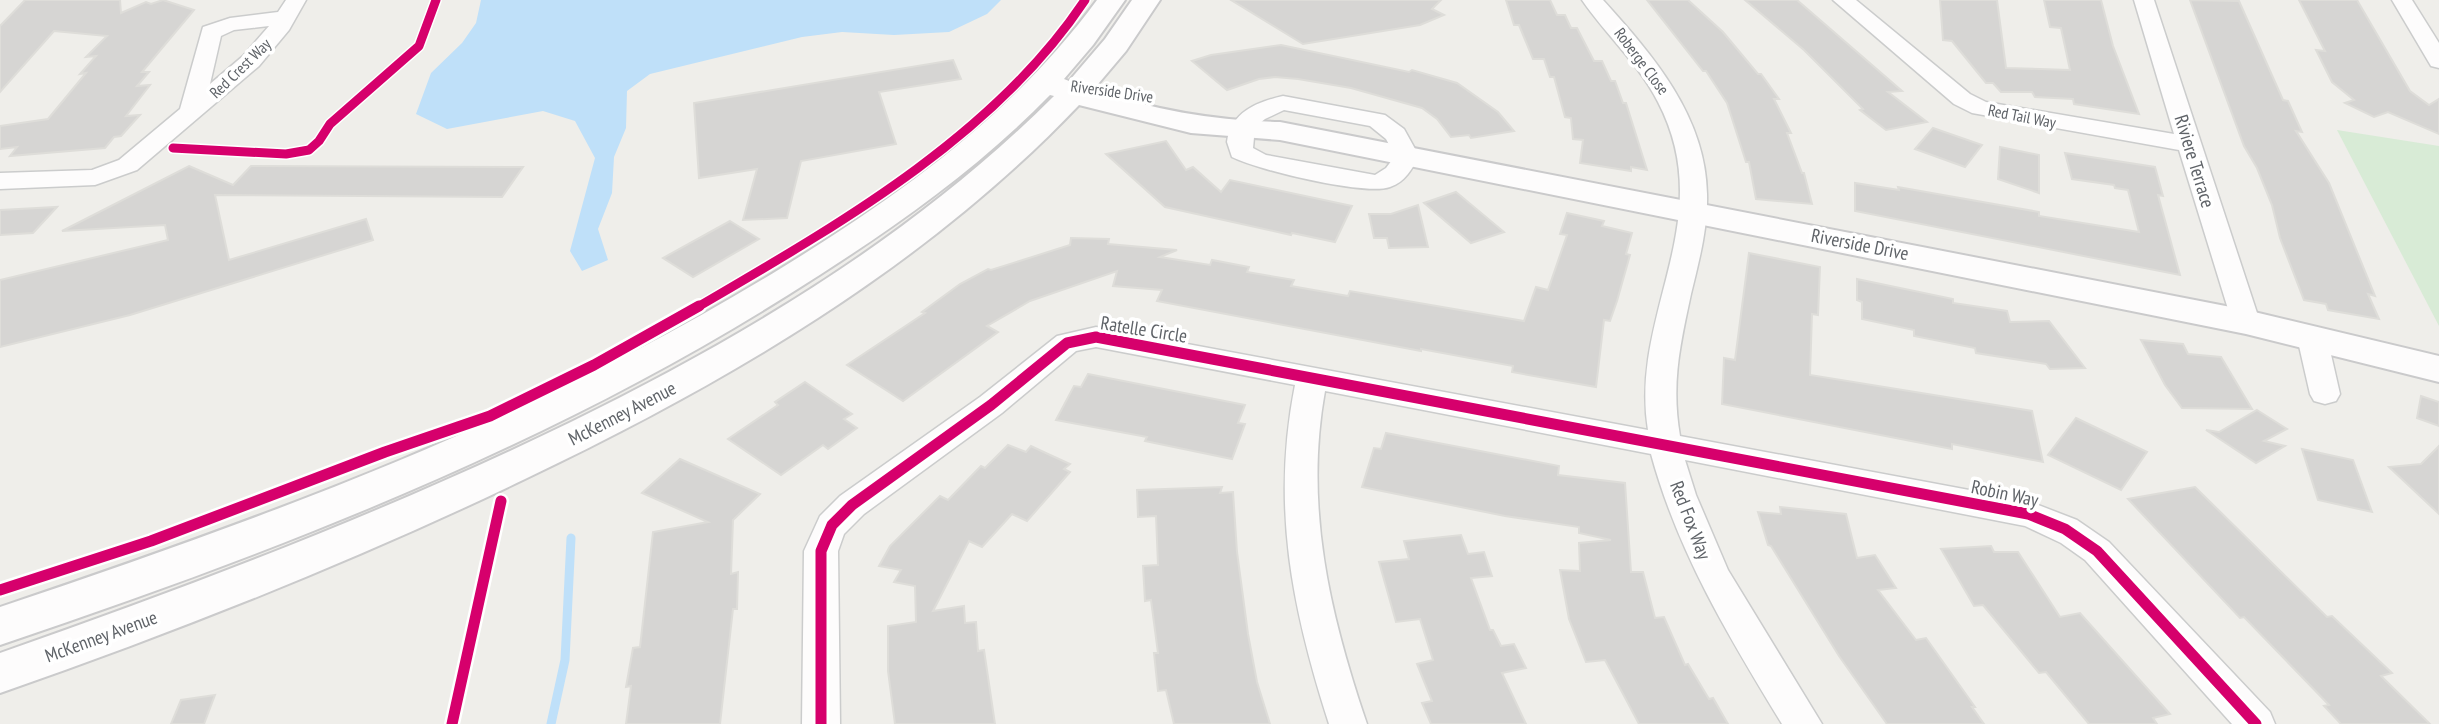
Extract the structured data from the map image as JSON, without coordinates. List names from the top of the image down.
{
  "streets": {
    "main road": ["Riverside Drive", "McKenney Avenue"],
    "street": [
      "Roberge Close",
      "Red Crest Way",
      "Red Tail Way",
      "Riviere Terrace",
      "Ratelle Circle",
      "Robin Way",
      "Red Fox Way"
    ]
  },
  "crossings": [
    ["Roberge Close", "Riverside Drive"],
    ["Roberge Close", "Red Fox Way"],
    ["Riverside Drive", "Riviere Terrace"],
    ["Riverside Drive", "McKenney Avenue"],
    ["Riverside Drive", "Red Fox Way"],
    ["Red Tail Way", "Riviere Terrace"],
    ["Ratelle Circle", "Robin Way"],
    ["Ratelle Circle", "Red Fox Way"],
    ["Robin Way", "Red Fox Way"]
  ]
}
